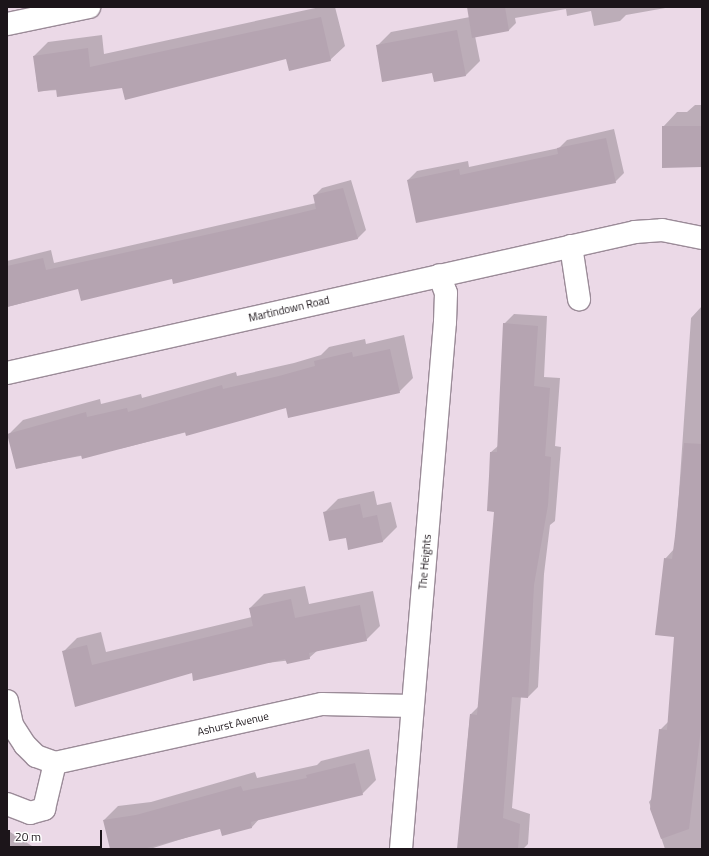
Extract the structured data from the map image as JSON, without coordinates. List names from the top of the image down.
{
  "streets": {
    "street": ["Martindown Road", "The Heights", "Ashurst Avenue"]
  },
  "crossings": [
    ["Martindown Road", "The Heights"],
    ["The Heights", "Ashurst Avenue"]
  ],
  "scale_bar": "20 m"
}
